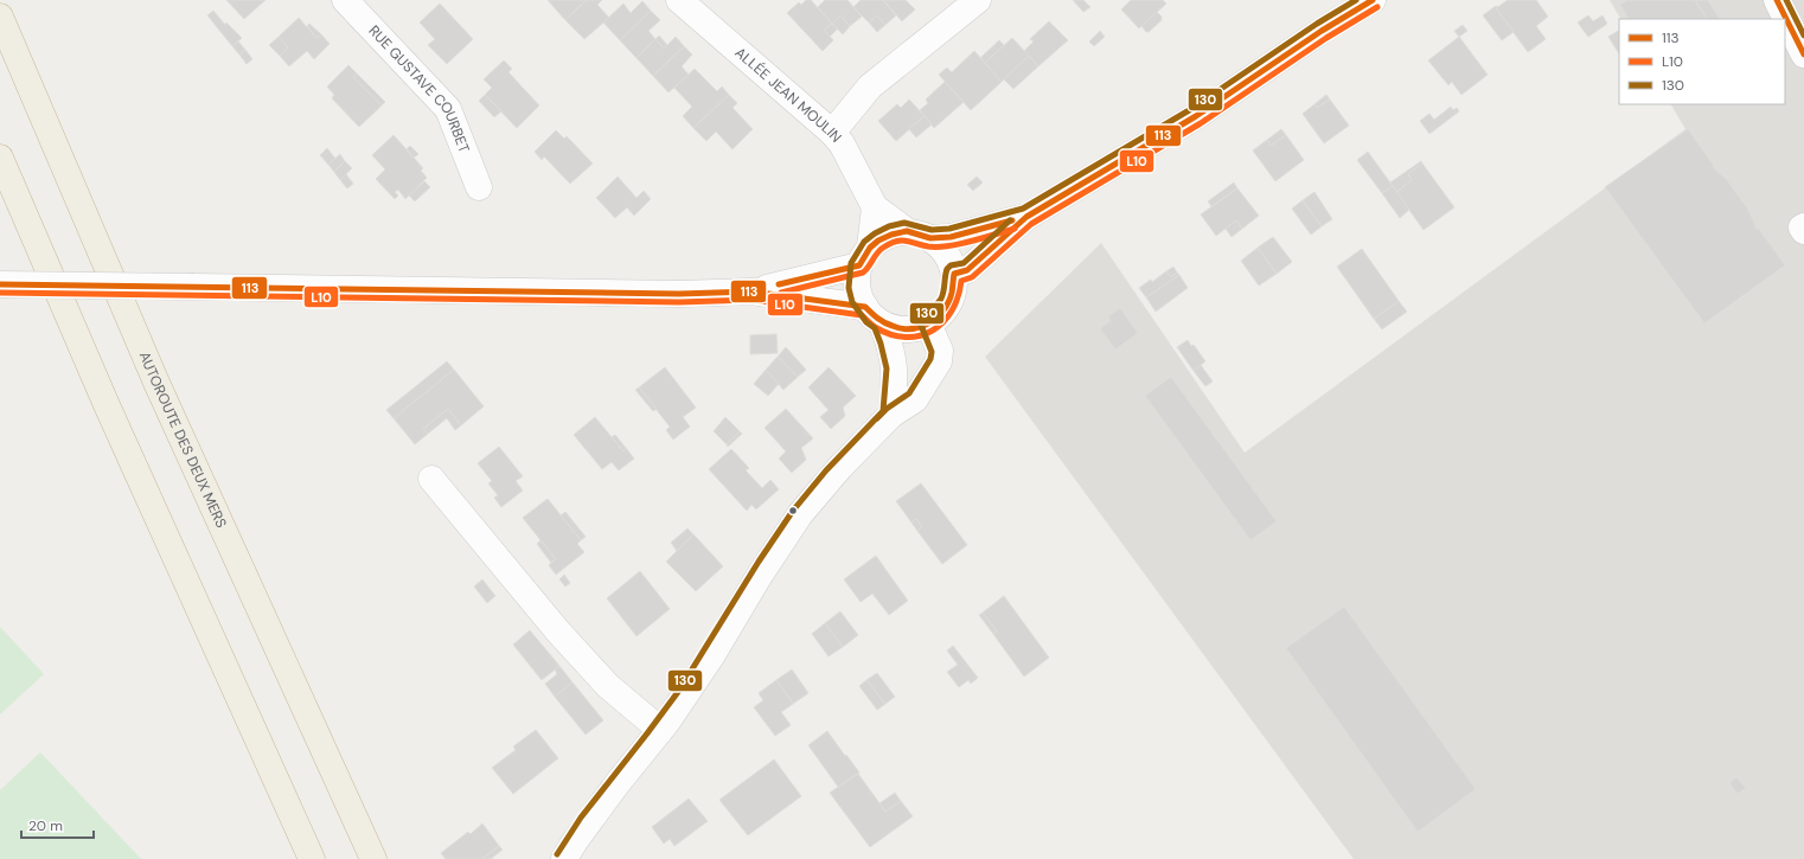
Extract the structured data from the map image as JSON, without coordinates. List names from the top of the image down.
{
  "streets": {
    "highway": ["AUTOROUTE DES DEUX MERS"],
    "street": ["RUE GUSTAVE COURBET", "ALLÉE JEAN MOULIN"]
  },
  "lines": ["transit line 113", "transit line 130", "transit line L10"],
  "legend": ["113", "L10", "130"],
  "scale_bar": "20 m"
}
